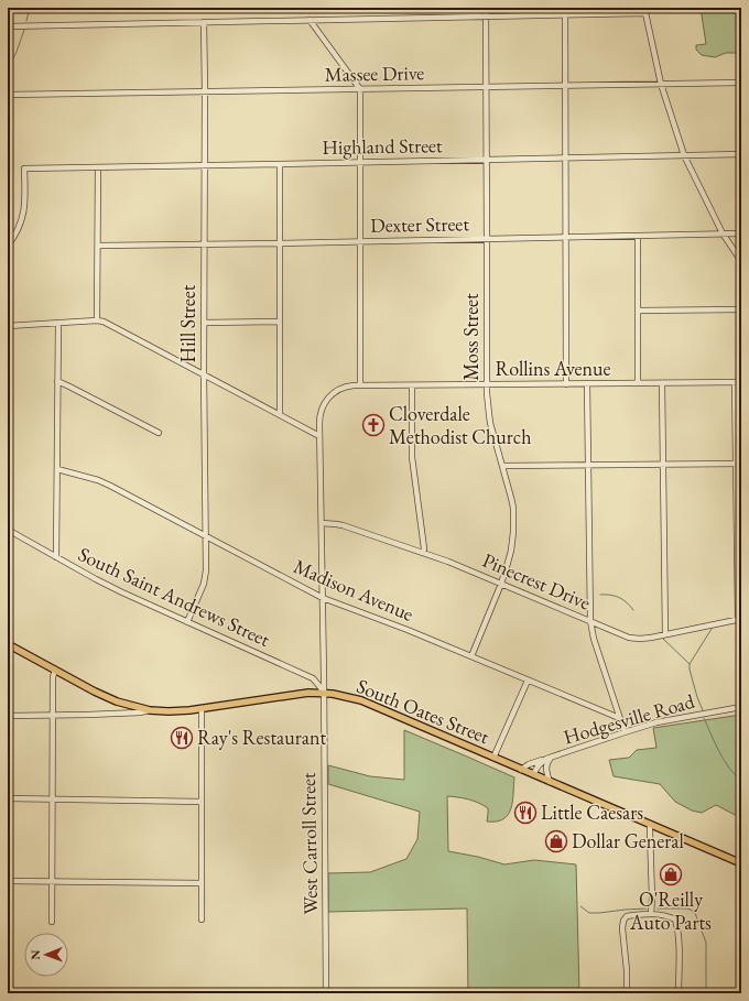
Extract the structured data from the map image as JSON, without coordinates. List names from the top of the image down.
{
  "streets": {
    "main road": ["South Oates Street"],
    "street": [
      "Massee Drive",
      "Highland Street",
      "Dexter Street",
      "Hill Street",
      "Moss Street",
      "Rollins Avenue",
      "Pinecrest Drive",
      "Madison Avenue",
      "South Saint Andrews Street",
      "Hodgesville Road",
      "West Carroll Street"
    ]
  },
  "crossings": [
    ["Massee Drive", "Hill Street"],
    ["Massee Drive", "Moss Street"],
    ["Highland Street", "Hill Street"],
    ["Highland Street", "Moss Street"],
    ["Dexter Street", "Hill Street"],
    ["Dexter Street", "Moss Street"],
    ["Hill Street", "Madison Avenue"],
    ["Hill Street", "South Saint Andrews Street"],
    ["Moss Street", "Rollins Avenue"],
    ["Moss Street", "Pinecrest Drive"],
    ["Moss Street", "Madison Avenue"],
    ["Rollins Avenue", "Pinecrest Drive"],
    ["Rollins Avenue", "Madison Avenue"],
    ["Rollins Avenue", "West Carroll Street"],
    ["Madison Avenue", "West Carroll Street"],
    ["South Saint Andrews Street", "South Oates Street"],
    ["South Saint Andrews Street", "West Carroll Street"],
    ["South Oates Street", "Hodgesville Road"],
    ["South Oates Street", "West Carroll Street"]
  ],
  "places": {
    "church": ["Cloverdale Methodist Church"],
    "restaurant": ["Ray's Restaurant", "Little Caesars"],
    "shop": ["Dollar General", "O'Reilly Auto Parts"]
  },
  "north": "left"
}
